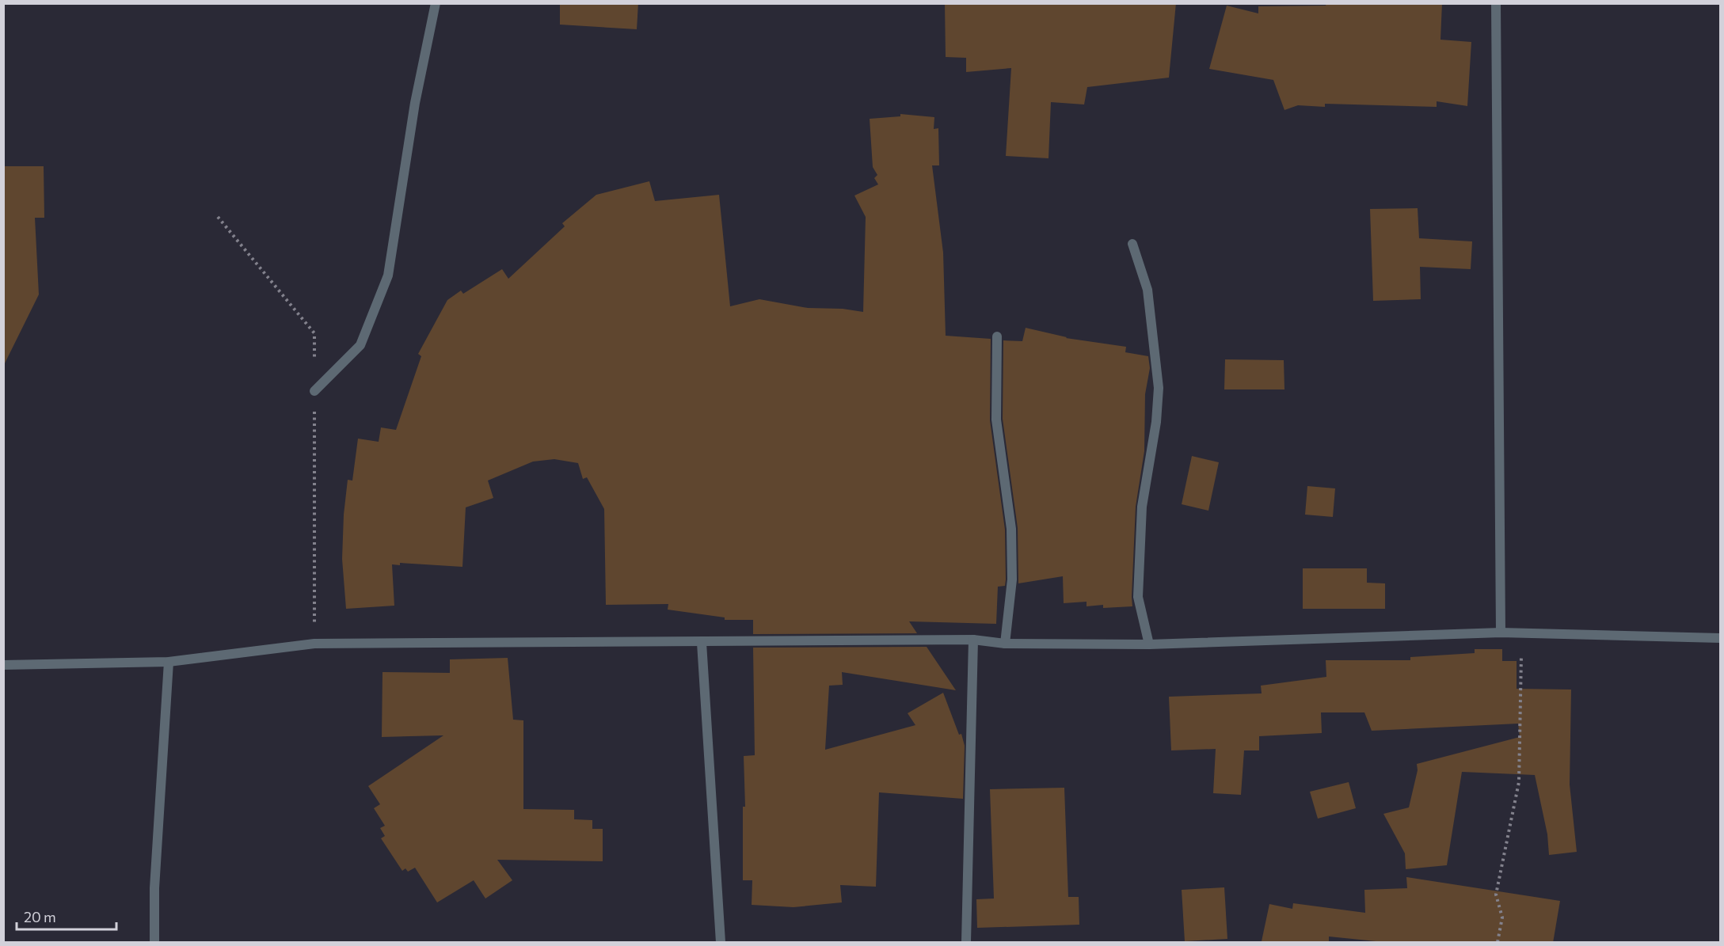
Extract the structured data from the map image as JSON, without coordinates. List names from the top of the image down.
{
  "scale_bar": "20 m"
}
